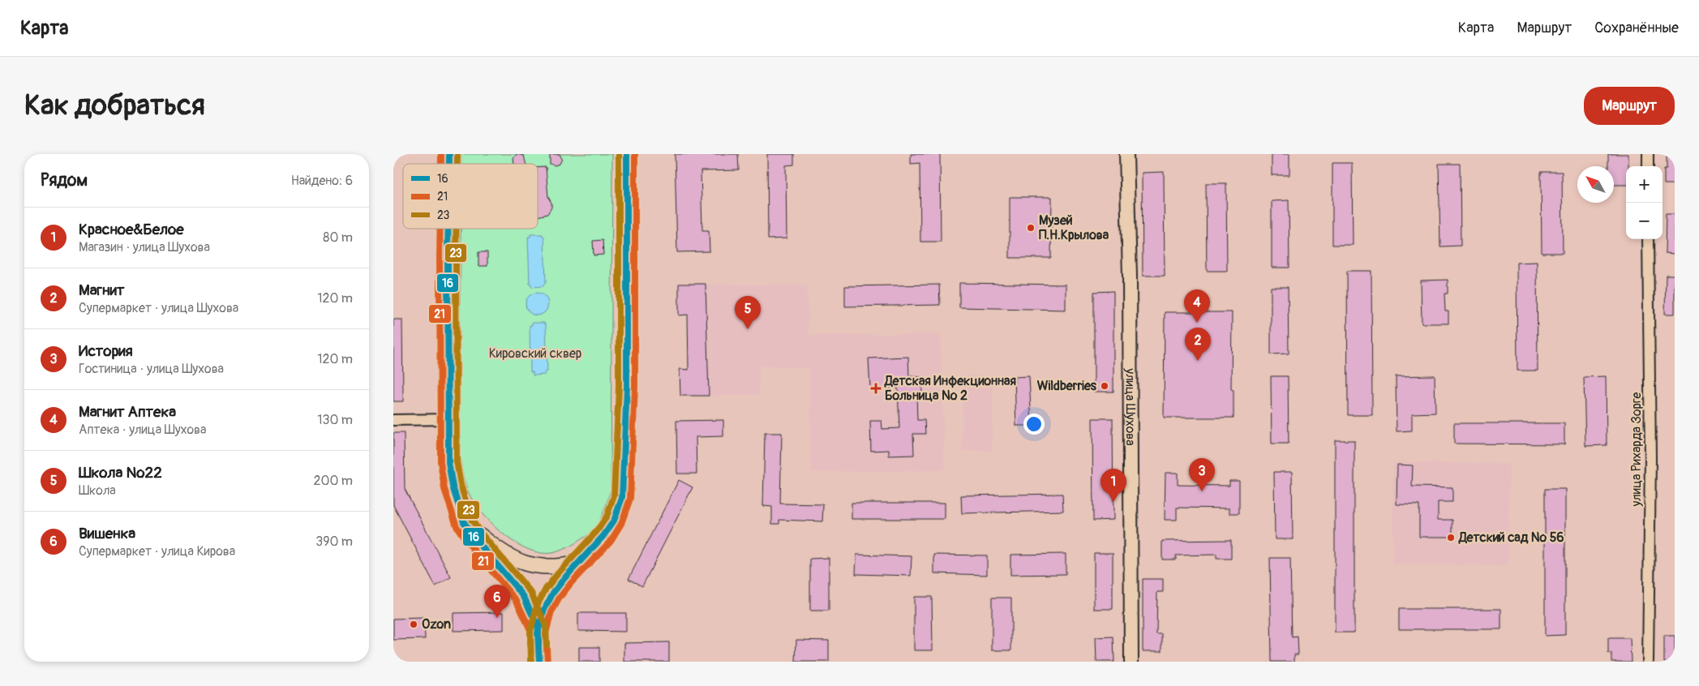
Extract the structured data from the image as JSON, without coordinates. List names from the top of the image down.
{
  "streets": {
    "street": ["улица Шухова", "улица Рихарда Зорге"]
  },
  "parks": ["Кировский сквер"],
  "places": {
    "other": [
      "Музей П.Н.Крылова",
      "Wildberries",
      "Детский сад № 56",
      "Ozon"
    ],
    "health": ["Детская Инфекционная Больница № 2"]
  },
  "lines": ["transit line 16", "transit line 21", "transit line 23"],
  "legend": ["16", "21", "23"],
  "north": "top left",
  "page": {
    "header": "Карта",
    "nav": ["Карта", "Маршрут", "Сохранённые"],
    "buttons": "Маршрут",
    "title": "Как добраться",
    "heading": ["Рядом", "Найдено: 6"],
    "map_buttons": ["+", "−"],
    "list": [
      {
        "mark": "1",
        "name": "Красное&Белое",
        "note": "Магазин · улица Шухова",
        "value": "80 m"
      },
      {
        "mark": "2",
        "name": "Магнит",
        "note": "Супермаркет · улица Шухова",
        "value": "120 m"
      },
      {
        "mark": "3",
        "name": "История",
        "note": "Гостиница · улица Шухова",
        "value": "120 m"
      },
      {
        "mark": "4",
        "name": "Магнит Аптека",
        "note": "Аптека · улица Шухова",
        "value": "130 m"
      },
      {
        "mark": "5",
        "name": "Школа №22",
        "note": "Школа",
        "value": "200 m"
      },
      {
        "mark": "6",
        "name": "Вишенка",
        "note": "Супермаркет · улица Кирова",
        "value": "390 m"
      }
    ],
    "pins": [
      "4",
      "5",
      "2",
      "3",
      "1",
      "6"
    ]
  }
}
